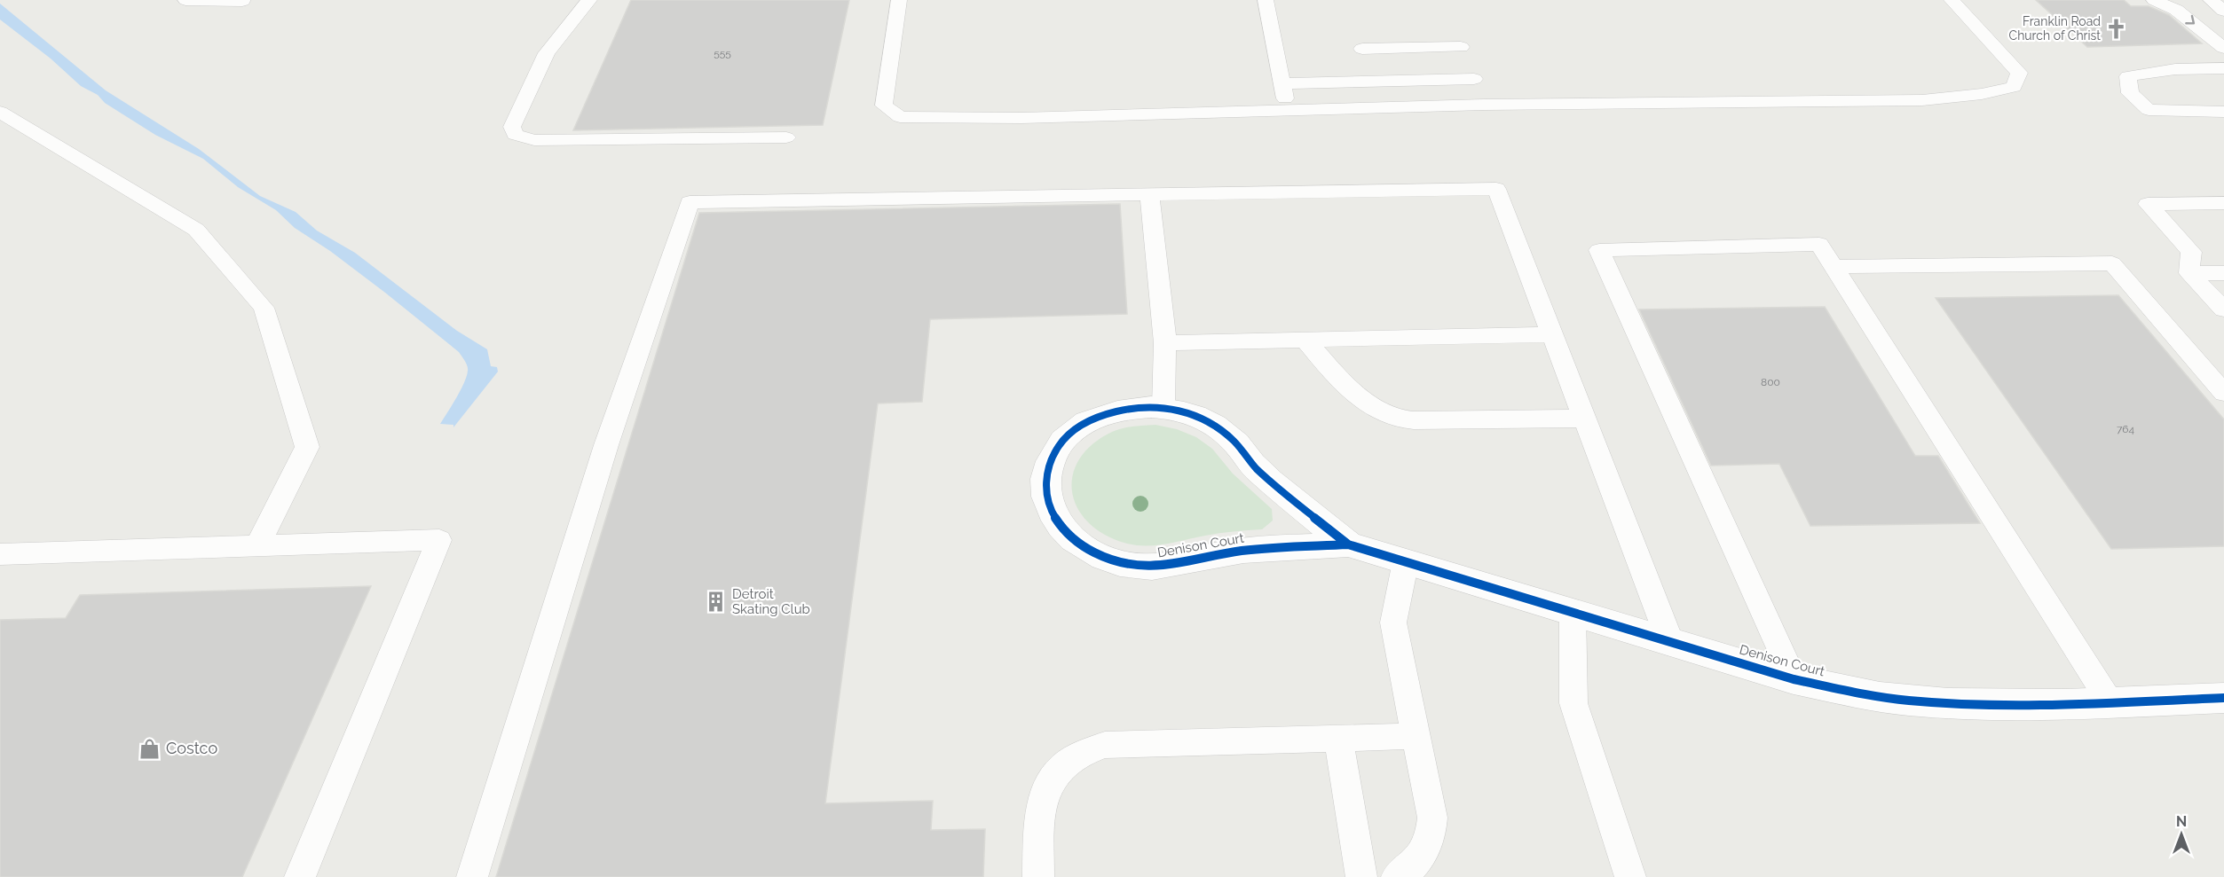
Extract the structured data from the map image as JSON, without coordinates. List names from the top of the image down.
{
  "streets": {
    "street": ["Denison Court"]
  },
  "places": {
    "church": ["Franklin Road Church of Christ"],
    "building": ["Detroit Skating Club"],
    "shop": ["Costco"]
  },
  "house_numbers": ["555", "800", "764"],
  "north": "top"
}
